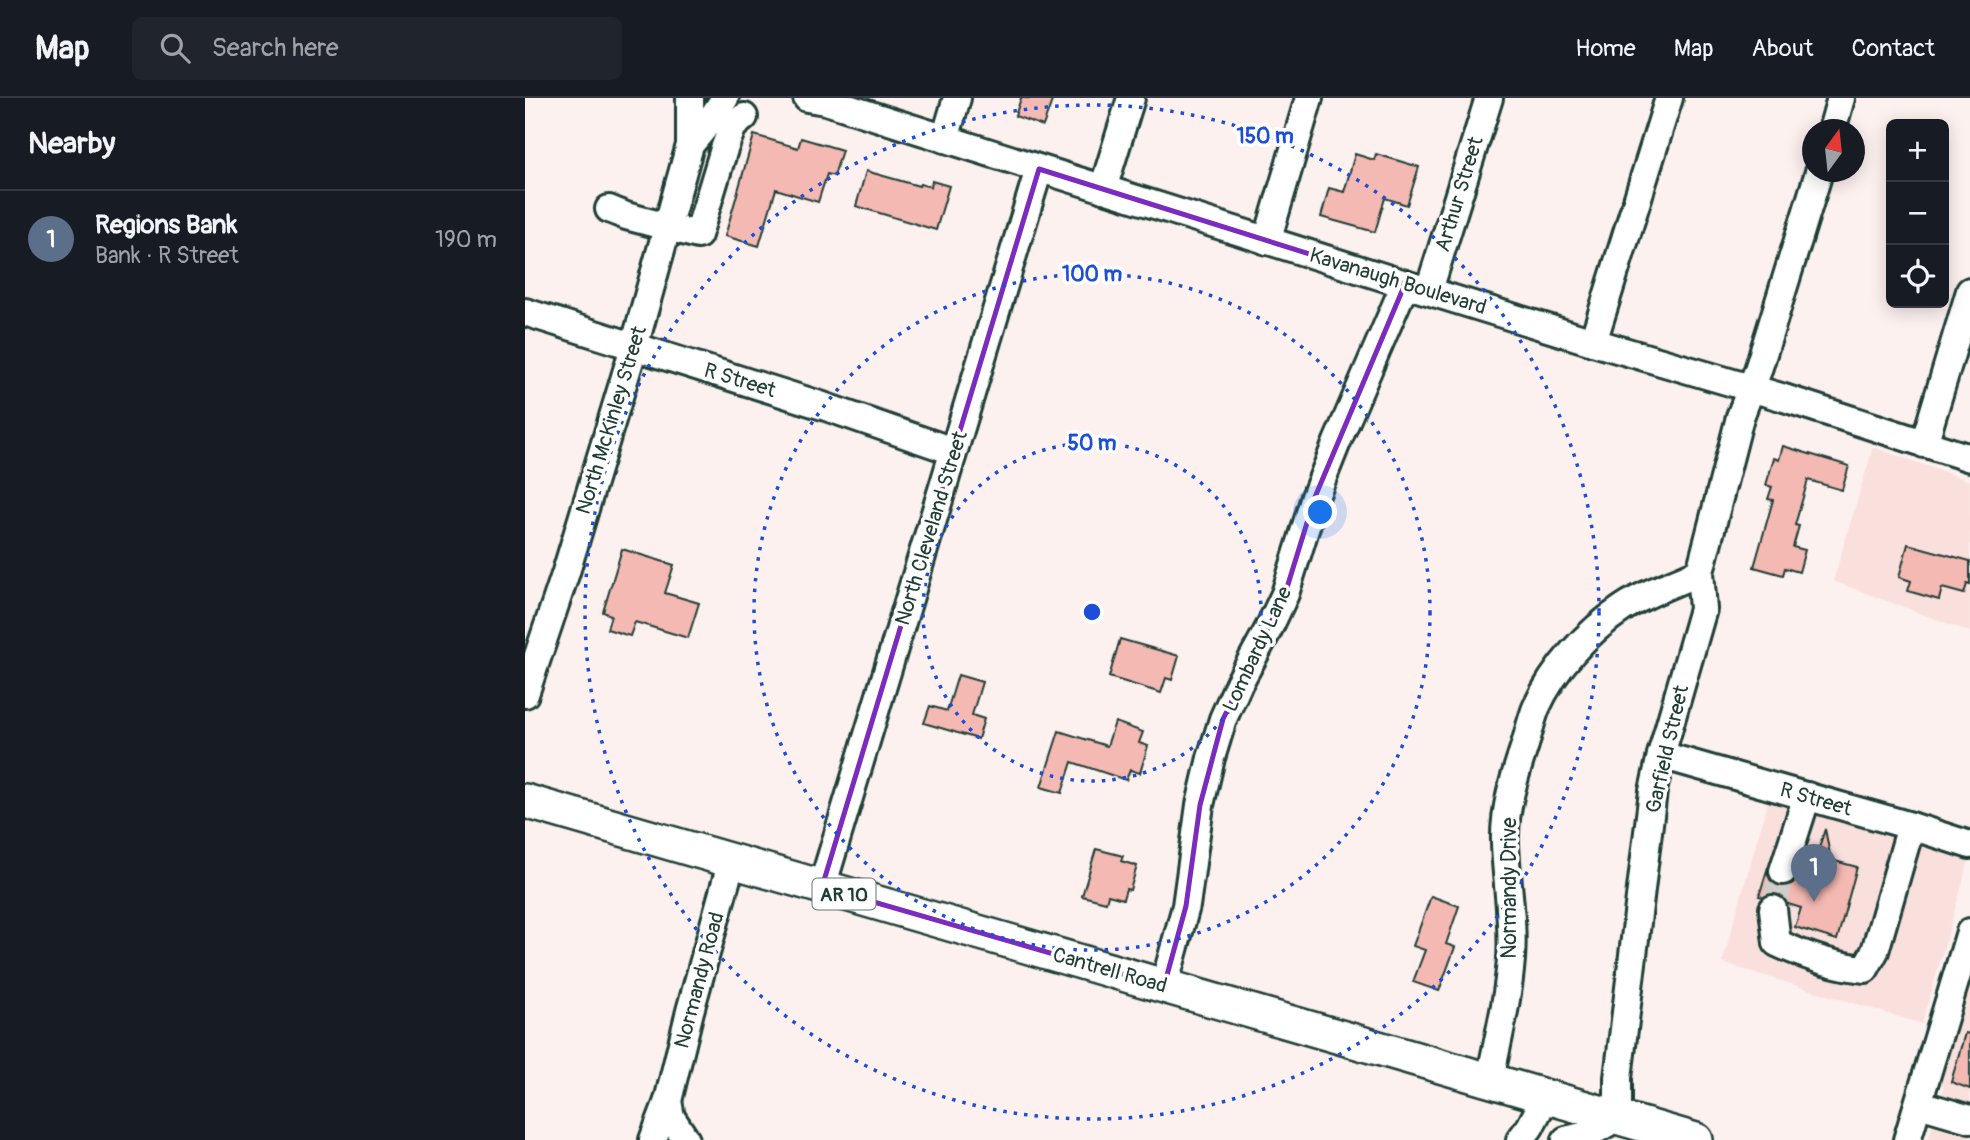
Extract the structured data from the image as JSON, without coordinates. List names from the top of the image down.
{
  "streets": {
    "main road": ["AR 10", "Cantrell Road"],
    "street": [
      "Arthur Street",
      "Kavanaugh Boulevard",
      "R Street",
      "North McKinley Street",
      "North Cleveland Street",
      "Lombardy Lane",
      "Garfield Street",
      "Normandy Drive",
      "Normandy Road"
    ]
  },
  "crossings": [
    ["Arthur Street", "Kavanaugh Boulevard"],
    ["Arthur Street", "Lombardy Lane"],
    ["Kavanaugh Boulevard", "North Cleveland Street"],
    ["Kavanaugh Boulevard", "Lombardy Lane"],
    ["Kavanaugh Boulevard", "Garfield Street"],
    ["R Street", "North McKinley Street"],
    ["R Street", "North Cleveland Street"],
    ["R Street", "Garfield Street"],
    ["North Cleveland Street", "Cantrell Road"],
    ["Lombardy Lane", "Cantrell Road"],
    ["Garfield Street", "Normandy Drive"],
    ["Garfield Street", "Cantrell Road"],
    ["Normandy Drive", "Cantrell Road"],
    ["Cantrell Road", "Normandy Road"]
  ],
  "north": "top",
  "page": {
    "header": "Map",
    "search": "Search here",
    "nav": [
      "Home",
      "Map",
      "About",
      "Contact"
    ],
    "heading": "Nearby",
    "map_buttons": ["+", "−"],
    "list": [
      {
        "mark": "1",
        "name": "Regions Bank",
        "note": "Bank · R Street",
        "value": "190 m"
      }
    ],
    "pins": "1"
  },
  "rings": ["150 m", "100 m", "50 m"]
}
